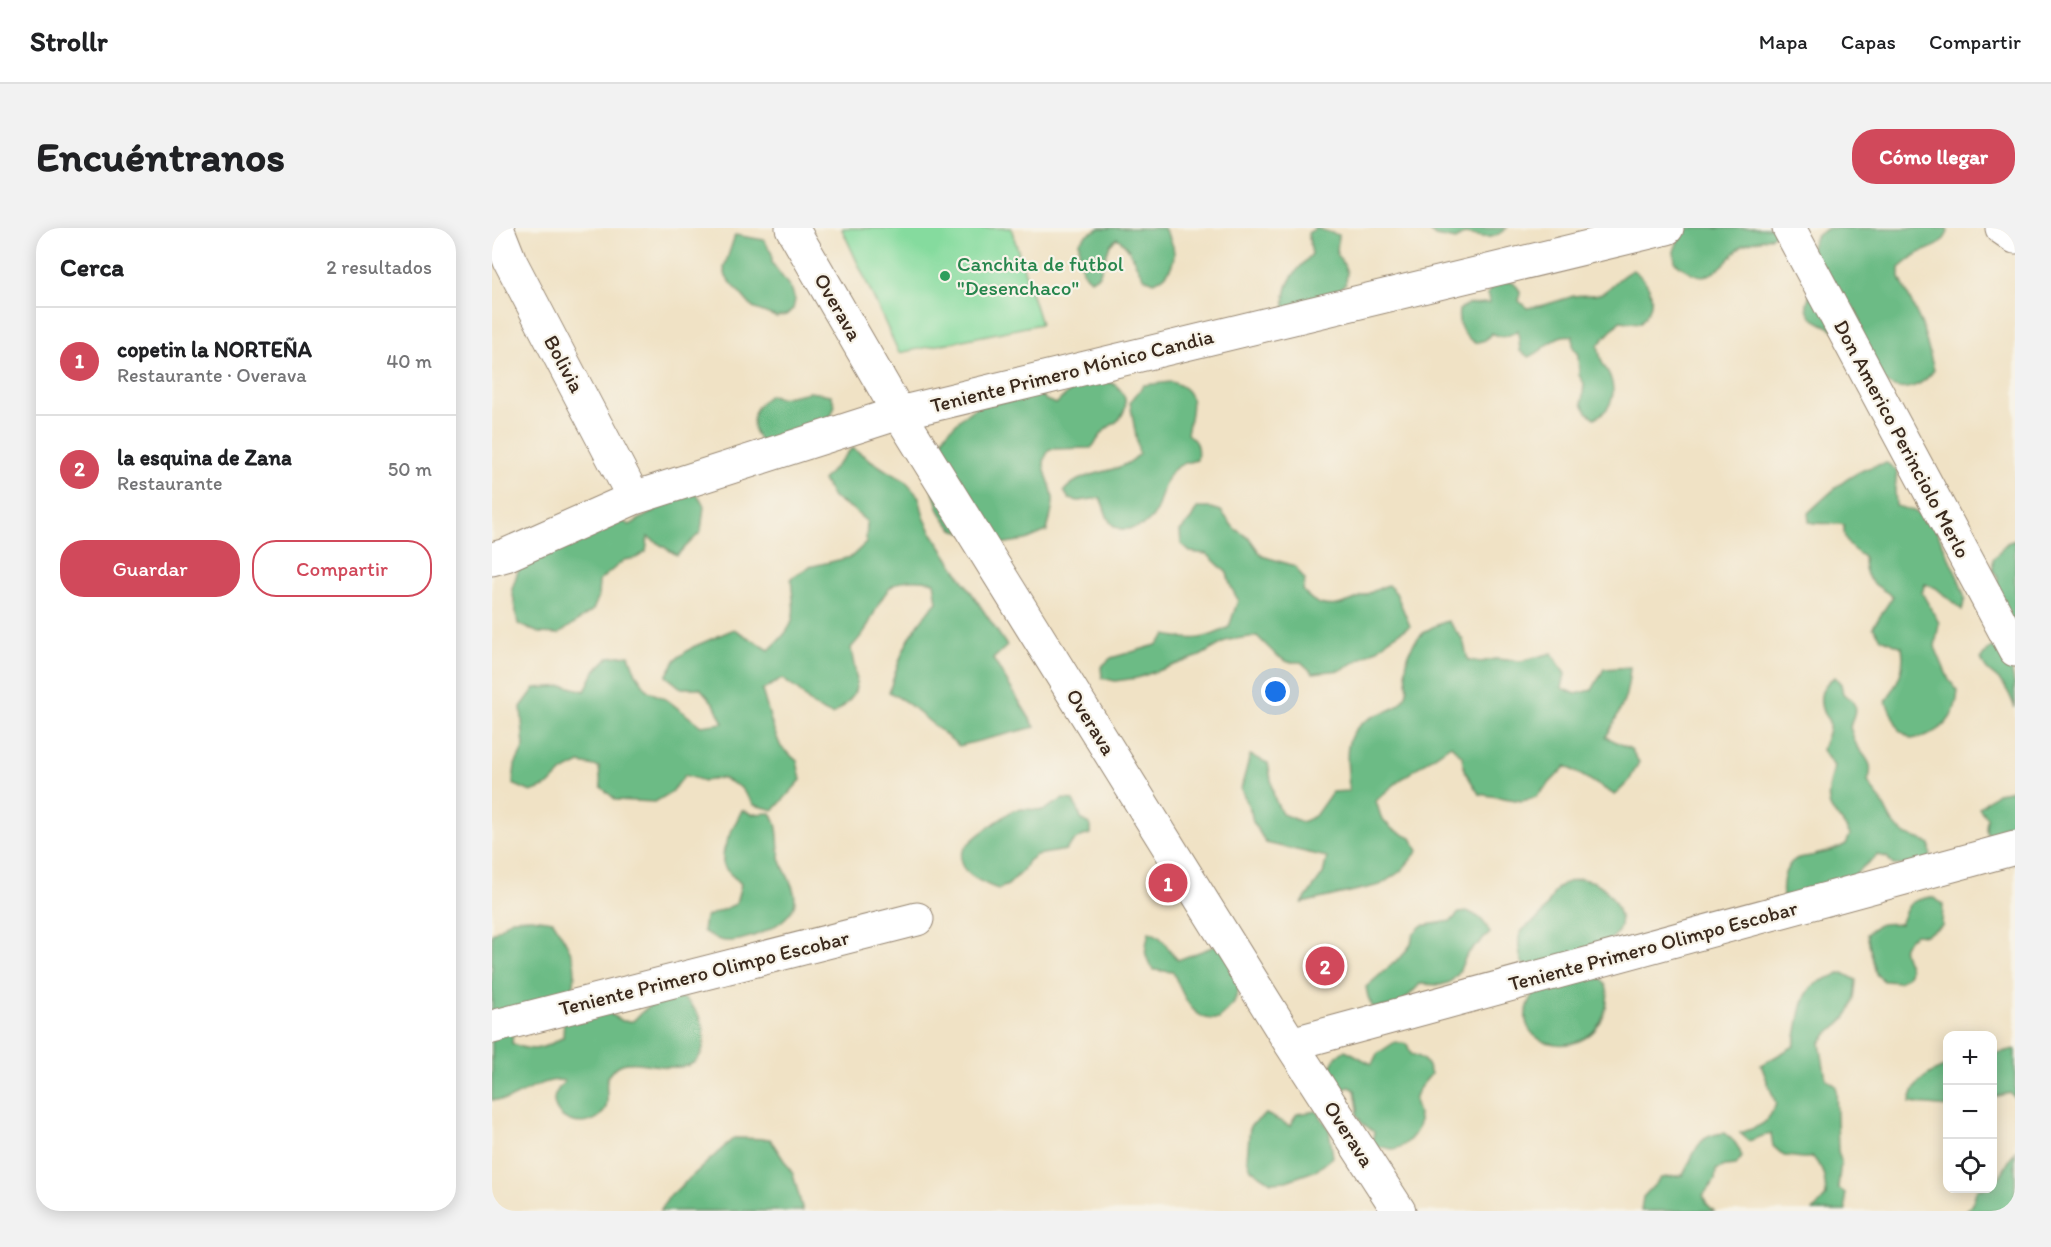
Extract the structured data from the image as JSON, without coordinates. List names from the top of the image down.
{
  "streets": {
    "street": [
      "Overava",
      "Bolivia",
      "Teniente Primero Mónico Candia",
      "Don Americo Perinciolo Merlo",
      "Teniente Primero Olimpo Escobar"
    ]
  },
  "crossings": [
    ["Overava", "Teniente Primero Mónico Candia"],
    ["Overava", "Teniente Primero Olimpo Escobar"],
    ["Bolivia", "Teniente Primero Mónico Candia"]
  ],
  "places": ["Canchita de futbol \"Desenchaco\""],
  "page": {
    "header": "Strollr",
    "nav": ["Mapa", "Capas", "Compartir"],
    "buttons": [
      "Cómo llegar",
      ["Guardar", "Compartir"]
    ],
    "title": "Encuéntranos",
    "heading": ["Cerca", "2 resultados"],
    "list": [
      {
        "mark": "1",
        "name": "copetin la NORTEÑA",
        "note": "Restaurante · Overava",
        "value": "40 m"
      },
      {
        "mark": "2",
        "name": "la esquina de Zana",
        "note": "Restaurante",
        "value": "50 m"
      }
    ],
    "pins": ["1", "2"],
    "map_buttons": ["+", "−"]
  }
}
